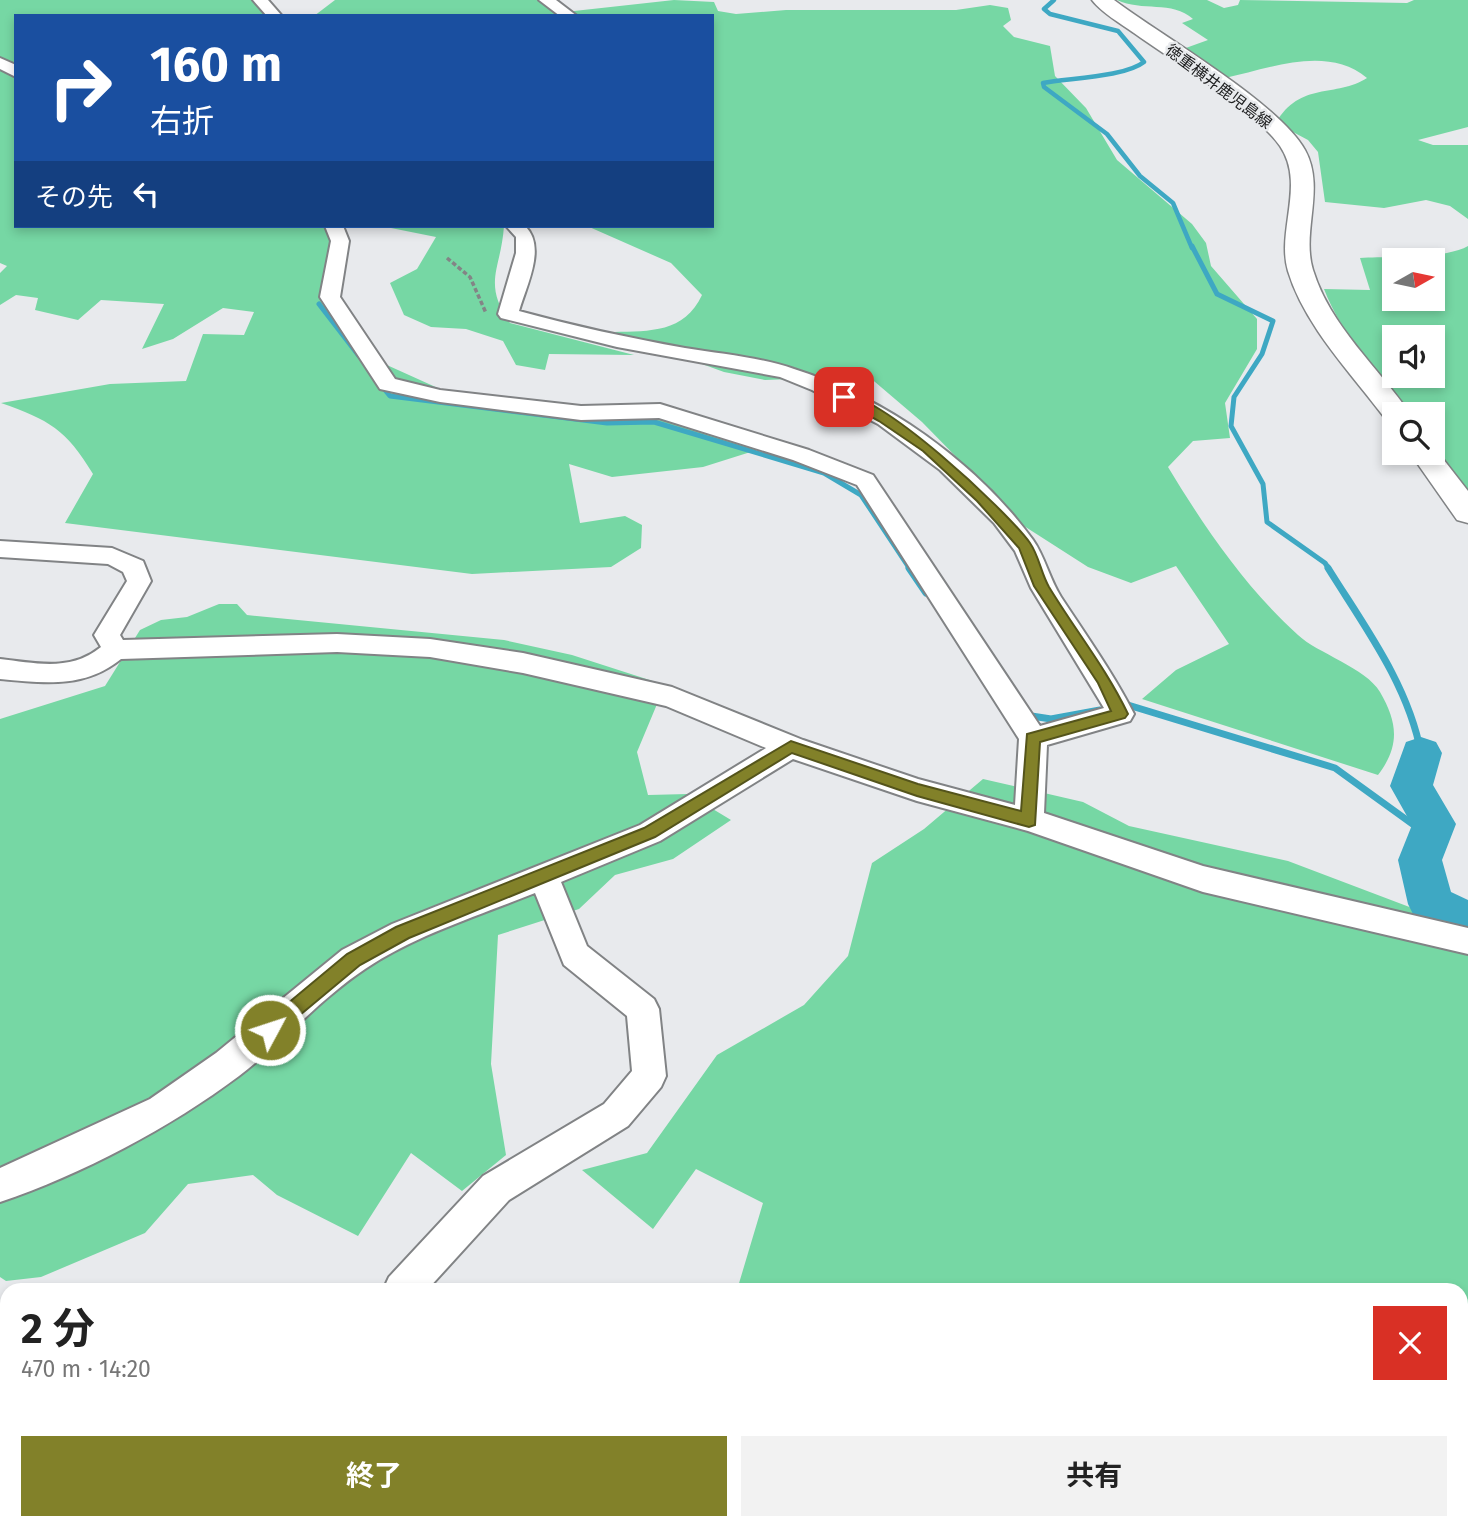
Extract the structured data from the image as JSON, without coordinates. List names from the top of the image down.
{
  "streets": {
    "main road": ["徳重横井鹿児島線"]
  },
  "north": "right",
  "page": {
    "turn": ["160 m", "右折"],
    "then": "その先",
    "heading": ["2 分", "470 m · 14:20"],
    "buttons": ["終了", "共有"]
  }
}
